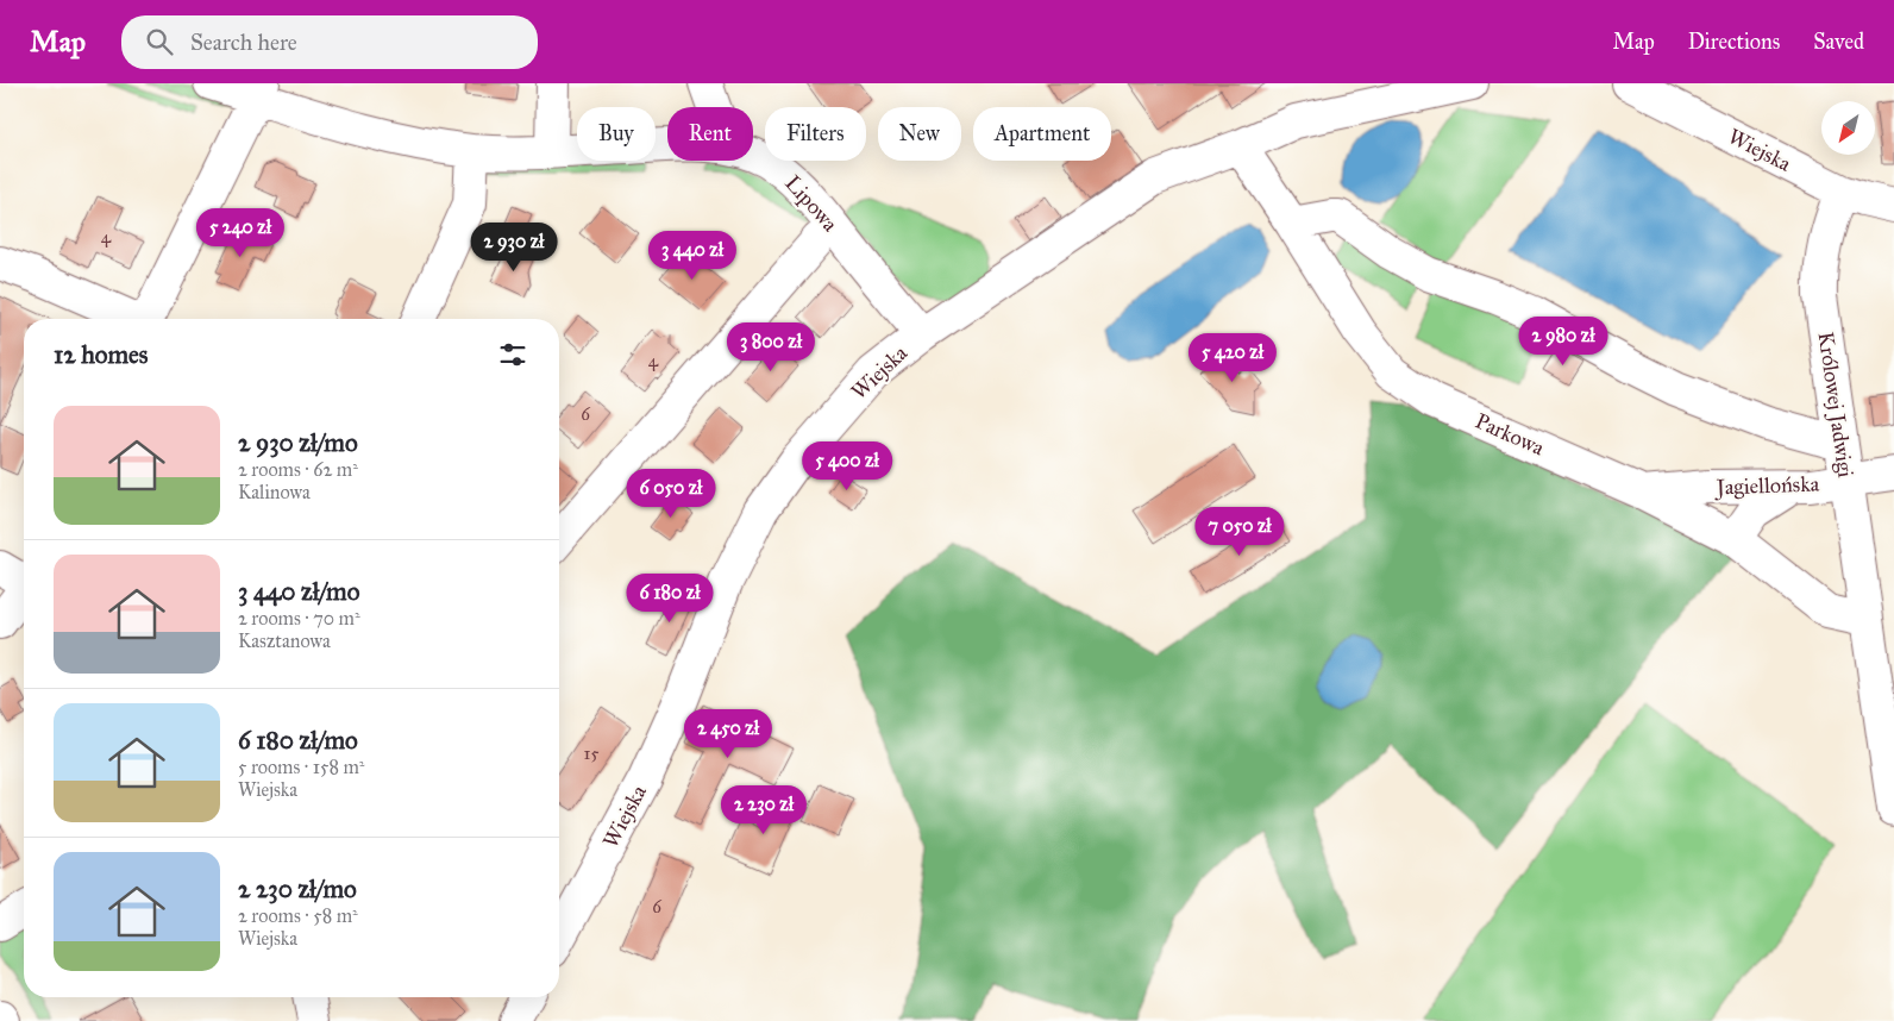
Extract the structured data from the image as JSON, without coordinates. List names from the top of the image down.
{
  "streets": {
    "street": [
      "Wiejska",
      "Lipowa",
      "Królowej Jadwigi",
      "Parkowa",
      "Jagiellońska"
    ]
  },
  "crossings": [
    ["Wiejska", "Lipowa"],
    ["Wiejska", "Królowej Jadwigi"],
    ["Wiejska", "Parkowa"],
    ["Królowej Jadwigi", "Parkowa"],
    ["Królowej Jadwigi", "Jagiellońska"],
    ["Parkowa", "Jagiellońska"]
  ],
  "house_numbers": [
    "4",
    "4",
    "6",
    "15",
    "6"
  ],
  "north": "bottom left",
  "page": {
    "header": "Map",
    "search": "Search here",
    "nav": ["Map", "Directions", "Saved"],
    "chip": [
      "Buy",
      "Rent",
      "Filters",
      "New",
      "Apartment"
    ],
    "price": [
      "5 240 zł",
      "2 930 zł",
      "3 440 zł",
      "2 980 zł",
      "3 800 zł",
      "5 420 zł",
      "5 400 zł",
      "6 050 zł",
      "7 050 zł",
      "6 180 zł",
      "2 450 zł",
      "2 230 zł"
    ],
    "heading": "12 homes",
    "list": [
      {
        "name": "2 930 zł/mo",
        "note": "2 rooms · 62 m² · Kalinowa"
      },
      {
        "name": "3 440 zł/mo",
        "note": "2 rooms · 70 m² · Kasztanowa"
      },
      {
        "name": "6 180 zł/mo",
        "note": "5 rooms · 158 m² · Wiejska"
      },
      {
        "name": "2 230 zł/mo",
        "note": "2 rooms · 58 m² · Wiejska"
      }
    ]
  }
}
